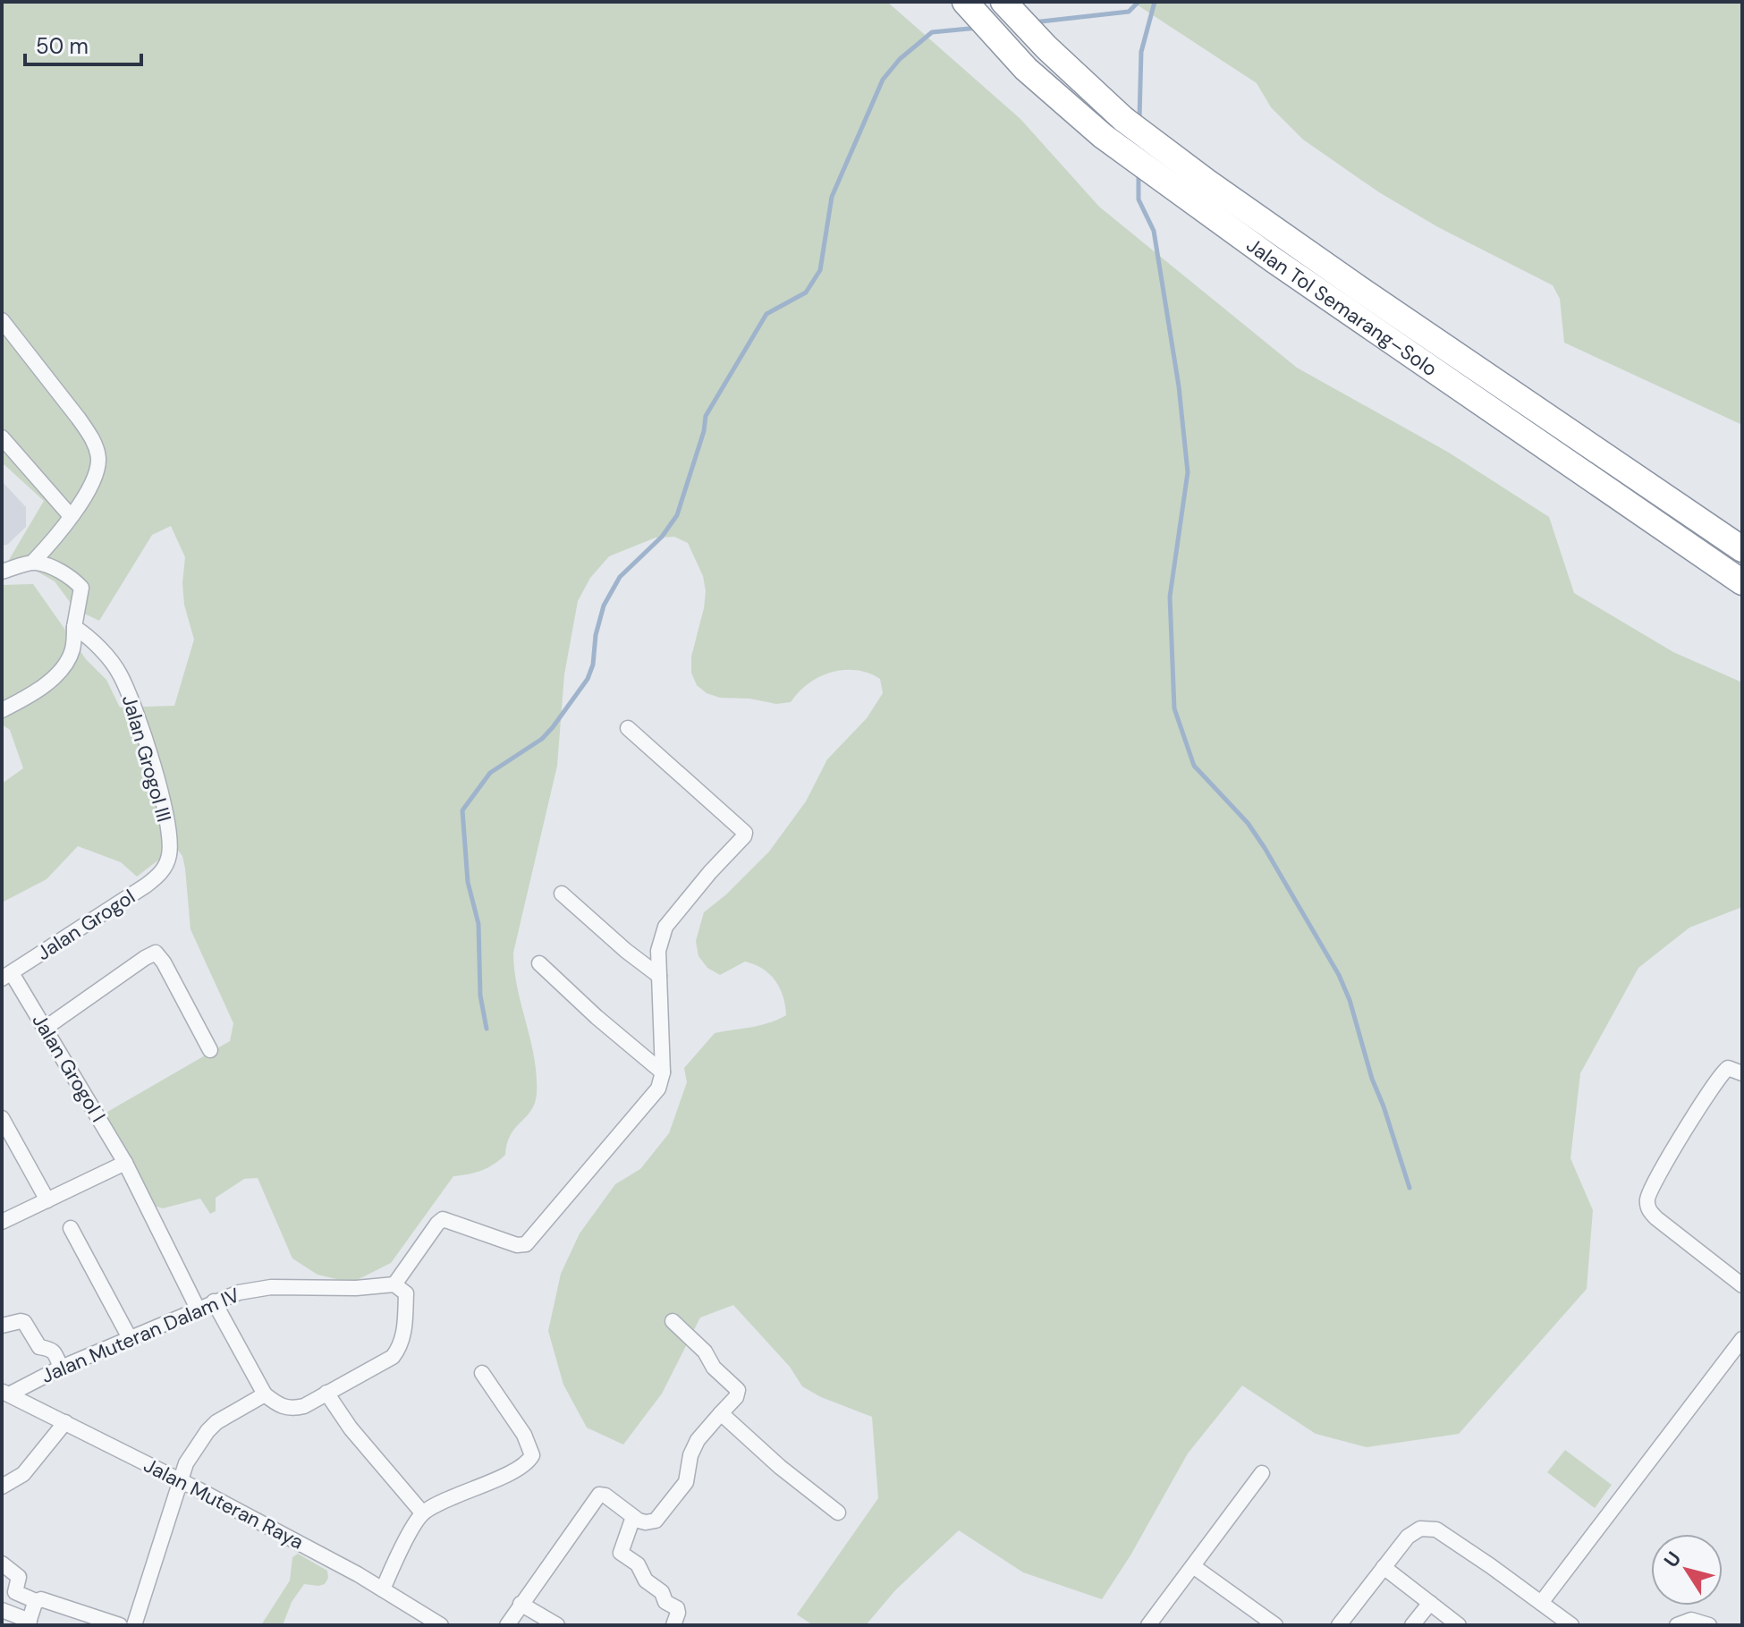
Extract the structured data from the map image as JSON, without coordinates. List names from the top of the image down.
{
  "streets": {
    "highway": ["Jalan Tol Semarang–Solo"],
    "street": [
      "Jalan Grogol III",
      "Jalan Grogol",
      "Jalan Grogol I",
      "Jalan Muteran Dalam IV",
      "Jalan Muteran Raya"
    ]
  },
  "crossings": [
    ["Jalan Grogol III", "Jalan Grogol"],
    ["Jalan Grogol", "Jalan Grogol I"],
    ["Jalan Grogol I", "Jalan Muteran Dalam IV"],
    ["Jalan Muteran Dalam IV", "Jalan Muteran Raya"]
  ],
  "scale_bar": "50 m",
  "north": "top left"
}
